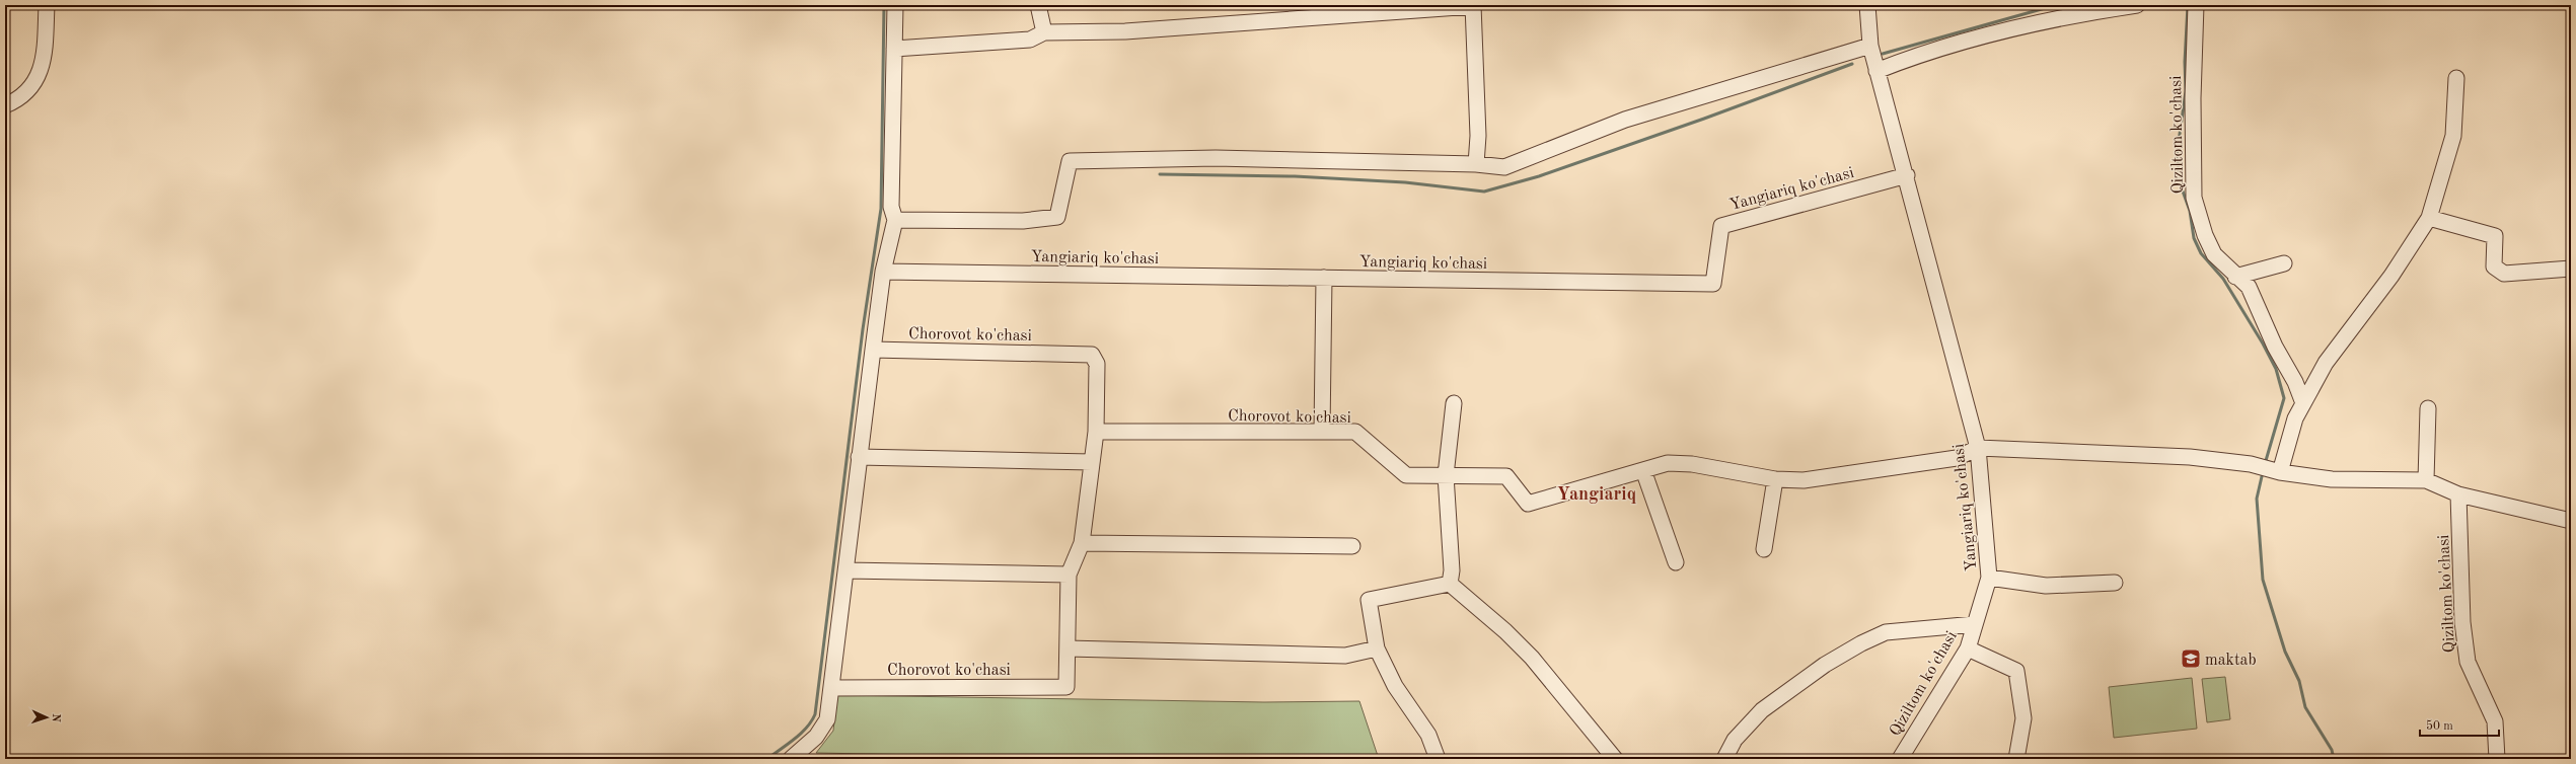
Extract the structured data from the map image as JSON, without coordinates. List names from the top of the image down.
{
  "streets": {
    "street": ["Qiziltom ko'chasi", "Yangiariq ko'chasi", "Chorovot ko'chasi"]
  },
  "crossings": [
    ["Qiziltom ko'chasi", "Yangiariq ko'chasi"]
  ],
  "districts": ["Yangiariq"],
  "places": {
    "school or university": ["maktab"]
  },
  "scale_bar": "50 m",
  "north": "right"
}
